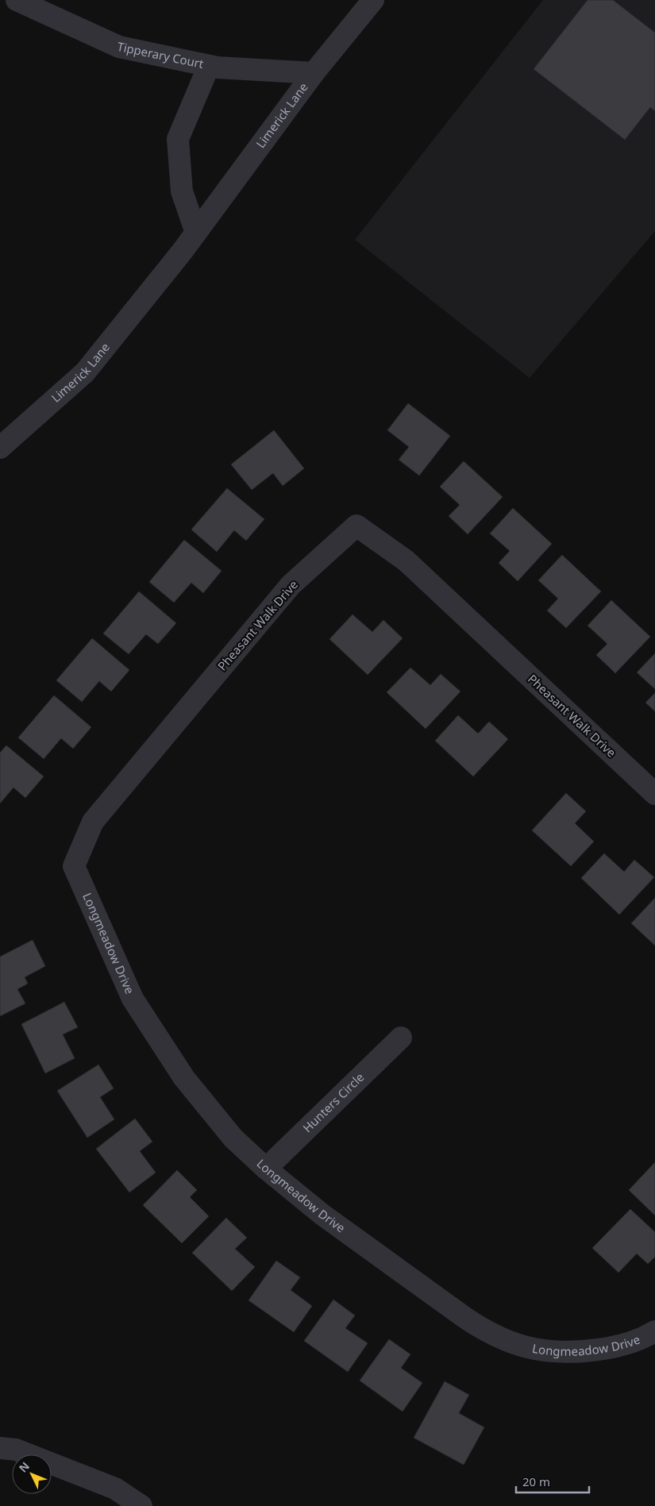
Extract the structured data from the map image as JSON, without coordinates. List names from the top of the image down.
{
  "streets": {
    "street": [
      "Tipperary Court",
      "Limerick Lane",
      "Pheasant Walk Drive",
      "Longmeadow Drive",
      "Hunters Circle"
    ]
  },
  "crossings": [
    ["Tipperary Court", "Limerick Lane"],
    ["Pheasant Walk Drive", "Longmeadow Drive"],
    ["Longmeadow Drive", "Hunters Circle"]
  ],
  "scale_bar": "20 m",
  "north": "top left"
}
